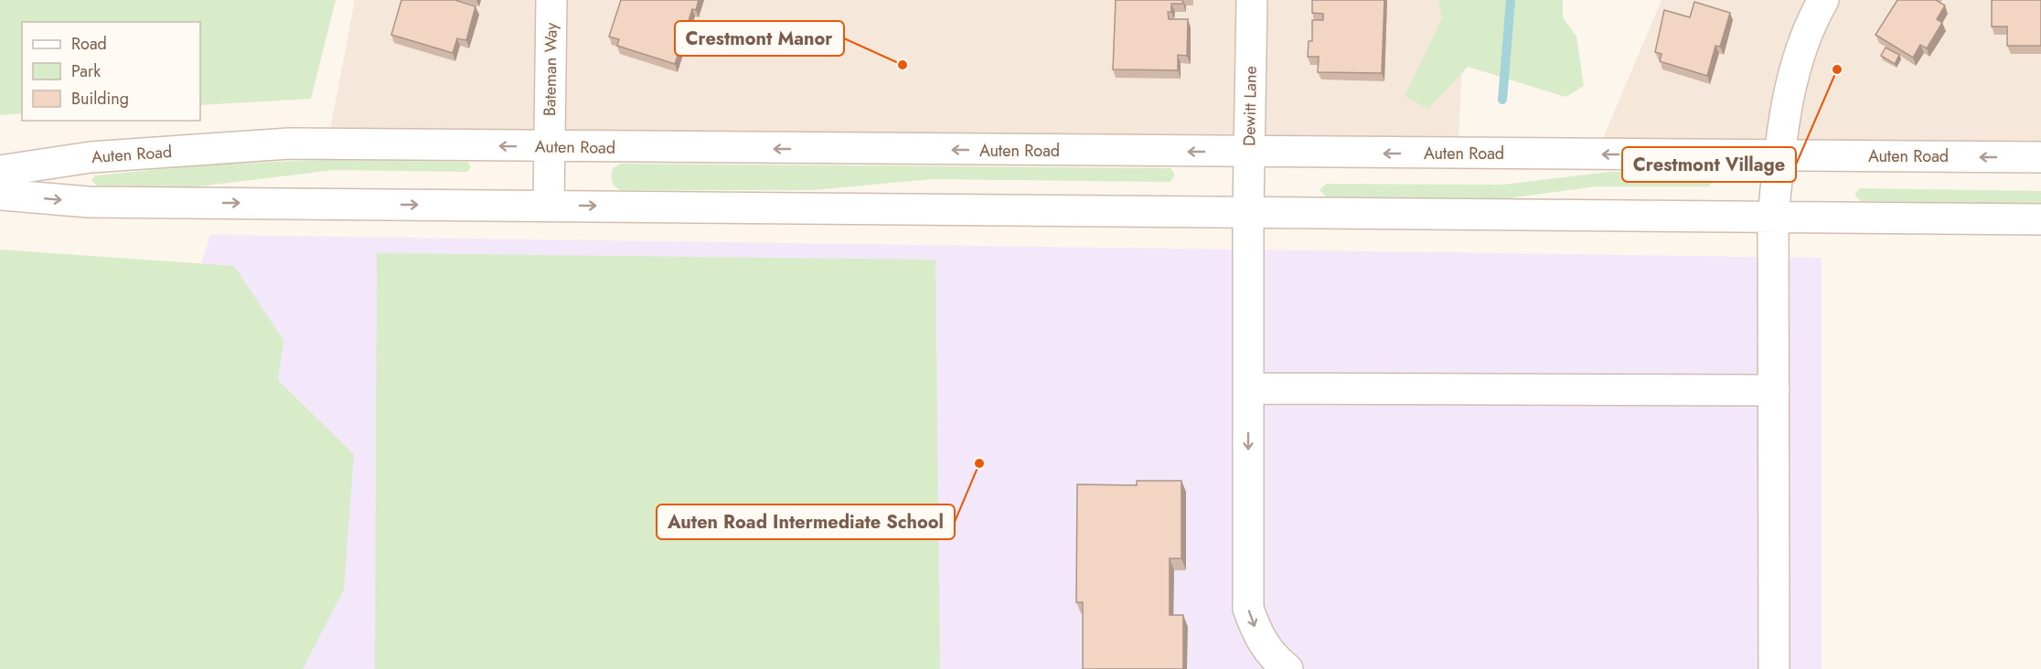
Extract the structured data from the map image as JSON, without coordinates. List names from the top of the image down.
{
  "streets": {
    "street": ["Bateman Way", "Dewitt Lane", "Auten Road"]
  },
  "crossings": [
    ["Bateman Way", "Auten Road"],
    ["Dewitt Lane", "Auten Road"]
  ],
  "one_way": ["Dewitt Lane"],
  "places": ["Crestmont Manor", "Crestmont Village", "Auten Road Intermediate School"],
  "legend": ["Road", "Park", "Building"]
}
